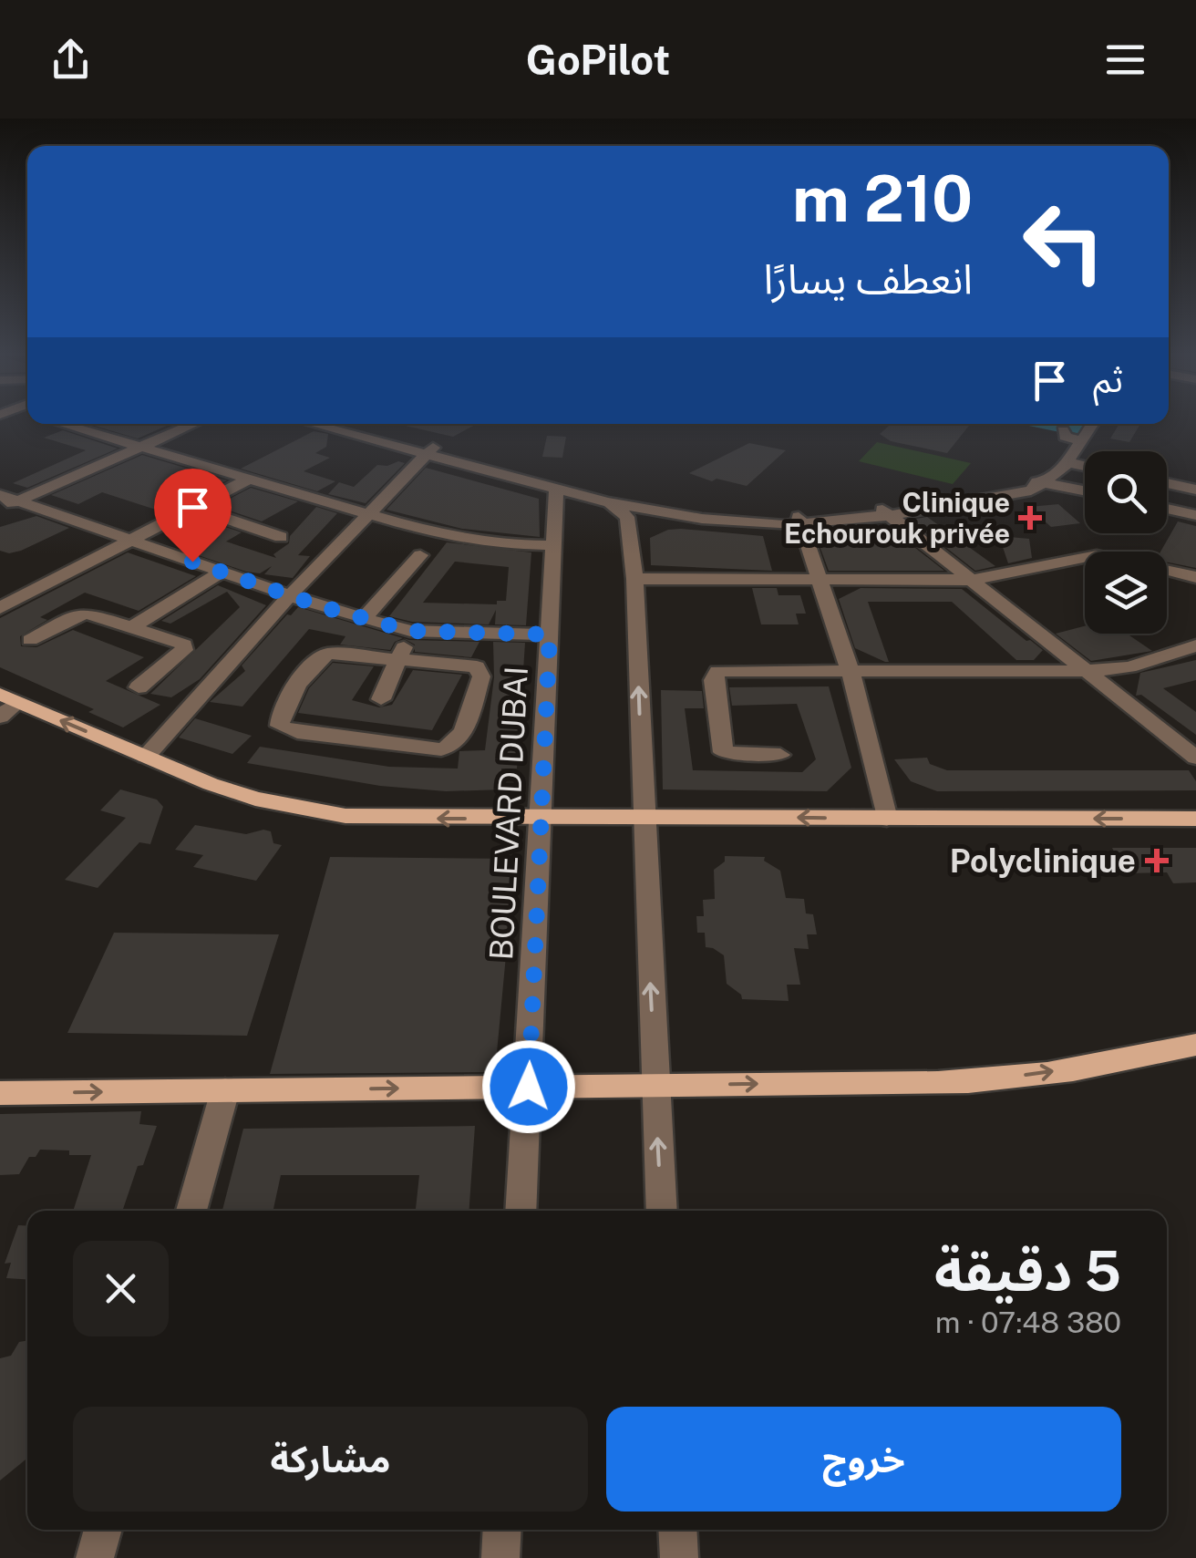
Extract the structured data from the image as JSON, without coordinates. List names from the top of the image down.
{
  "streets": {
    "street": ["BOULEVARD DUBAI"]
  },
  "places": {
    "health": ["Clinique Echourouk privée", "Polyclinique"]
  },
  "page": {
    "header": "GoPilot",
    "turn": ["210 m", "انعطف يسارًا"],
    "then": "ثم",
    "heading": ["5 دقيقة", "380 m · 07:48"],
    "buttons": ["خروج", "مشاركة"]
  }
}
